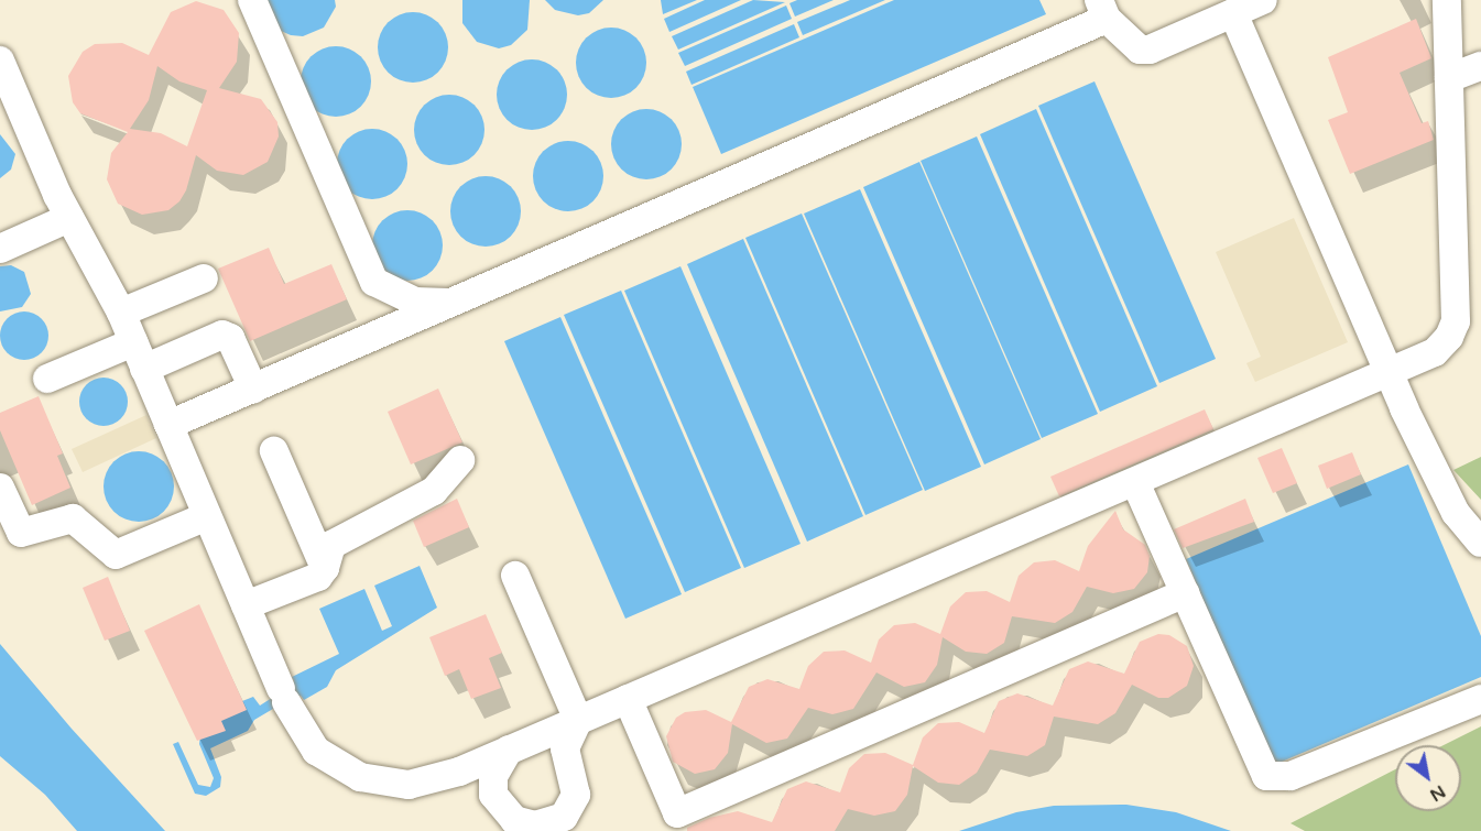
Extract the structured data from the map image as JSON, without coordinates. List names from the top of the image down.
{
  "north": "bottom right"
}
